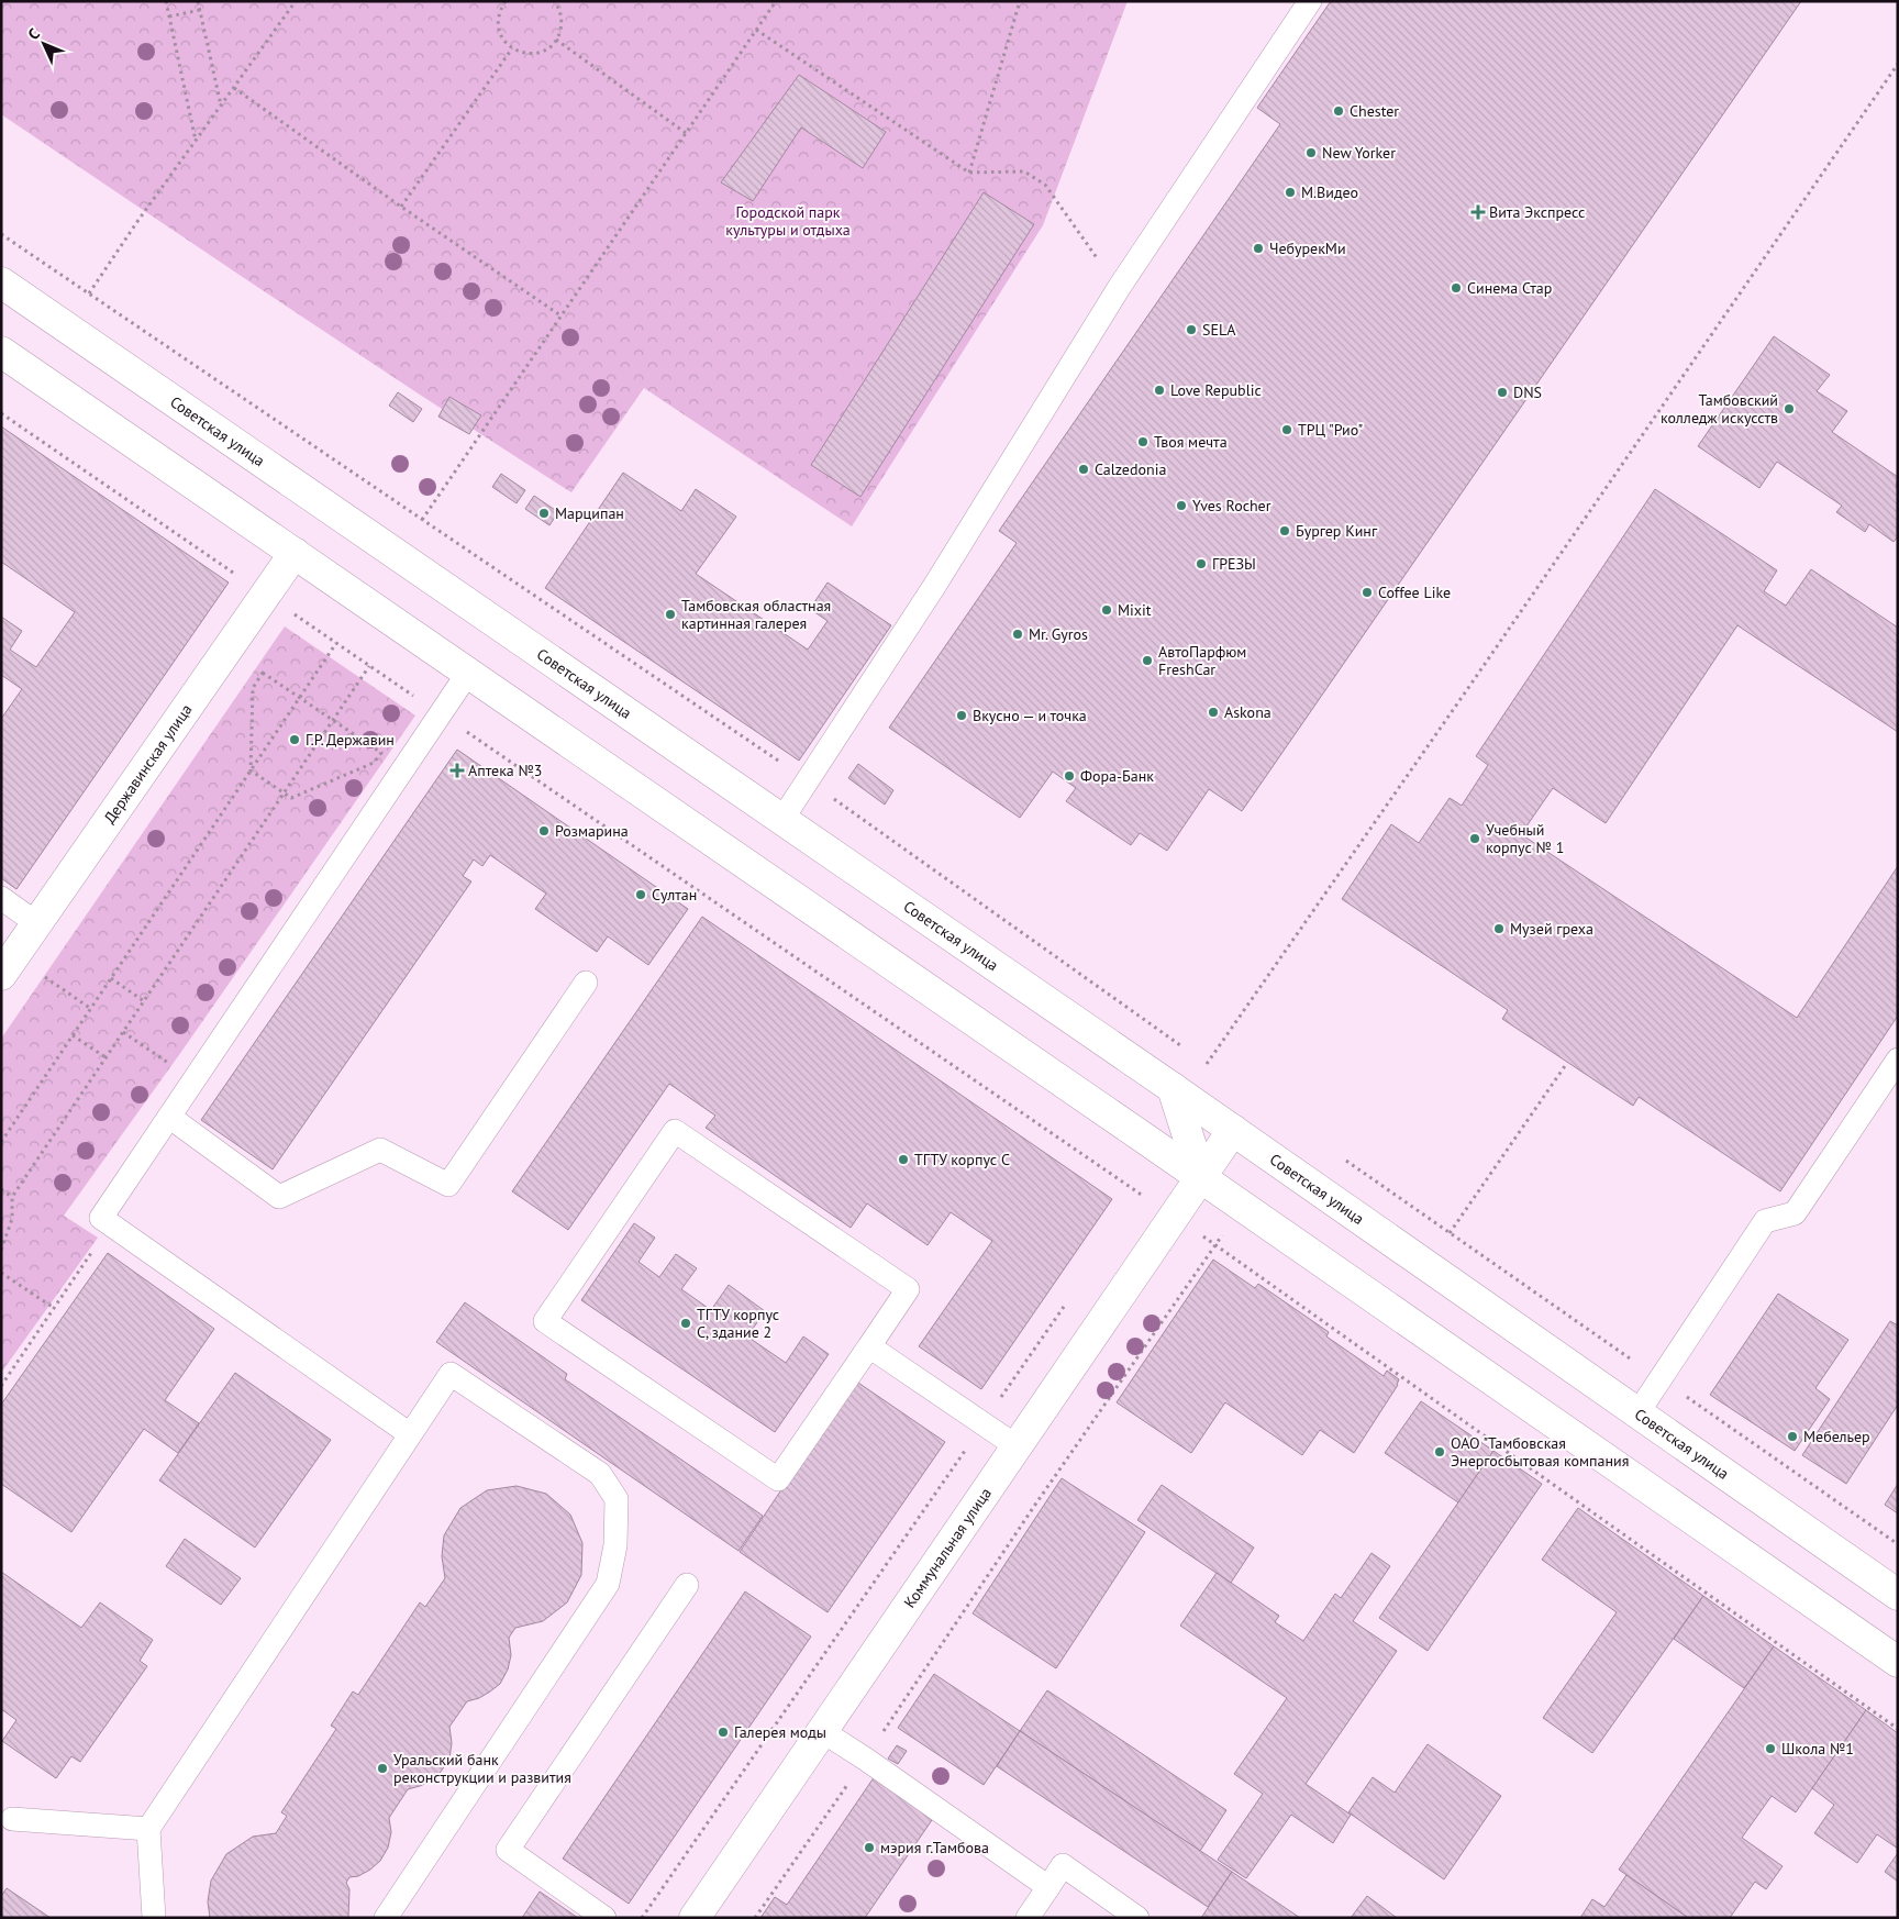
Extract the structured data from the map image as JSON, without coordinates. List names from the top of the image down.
{
  "streets": {
    "main road": ["Советская улица", "Державинская улица", "Коммунальная улица"]
  },
  "crossings": [
    ["Советская улица", "Коммунальная улица"]
  ],
  "parks": ["Городской парк культуры и отдыха"],
  "places": {
    "other": [
      "Chester",
      "New Yorker",
      "М.Видео",
      "ЧебурекМи",
      "Синема Стар",
      "SELA",
      "Love Republic",
      "DNS",
      "Тамбовский колледж искусств",
      "ТРЦ \"Рио\"",
      "Твоя мечта",
      "Calzedonia",
      "Yves Rocher",
      "Марципан",
      "Бургер Кинг",
      "ГРЕЗЫ",
      "Coffee Like",
      "Mixit",
      "Тамбовская областная картинная галерея",
      "Mr. Gyros",
      "АвтоПарфюм FreshCar",
      "Askona",
      "Вкусно — и точка",
      "Г.Р. Державин",
      "Фора-Банк",
      "Розмарина",
      "Учебный корпус № 1",
      "Султан",
      "Музей греха",
      "ТГТУ корпус С",
      "ТГТУ корпус С, здание 2",
      "Мебельер",
      "ОАО \"Тамбовская Энергосбытовая компания",
      "Галерея моды",
      "Школа №1",
      "Уральский банк реконструкции и развития",
      "мэрия г.Тамбова"
    ],
    "health": ["Вита Экспресс", "Аптека №3"]
  },
  "north": "top left"
}
